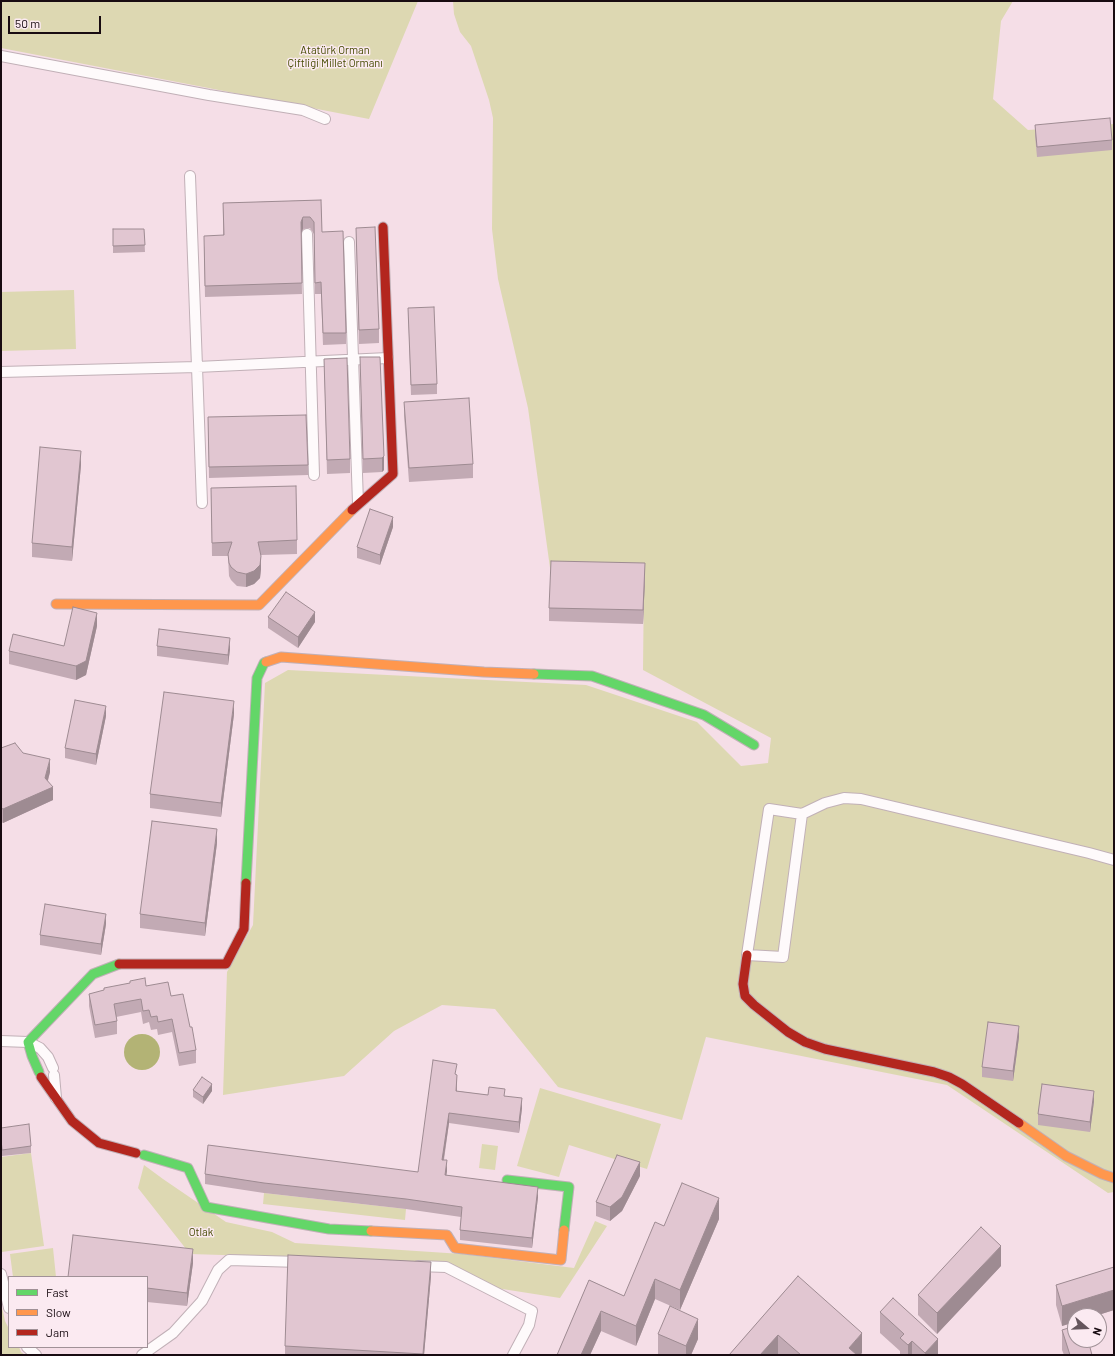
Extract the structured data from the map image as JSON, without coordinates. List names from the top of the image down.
{
  "parks": ["Atatürk Orman Çiftliği Millet Ormanı", "Otlak"],
  "legend": ["Fast", "Slow", "Jam"],
  "scale_bar": "50 m",
  "north": "right"
}
